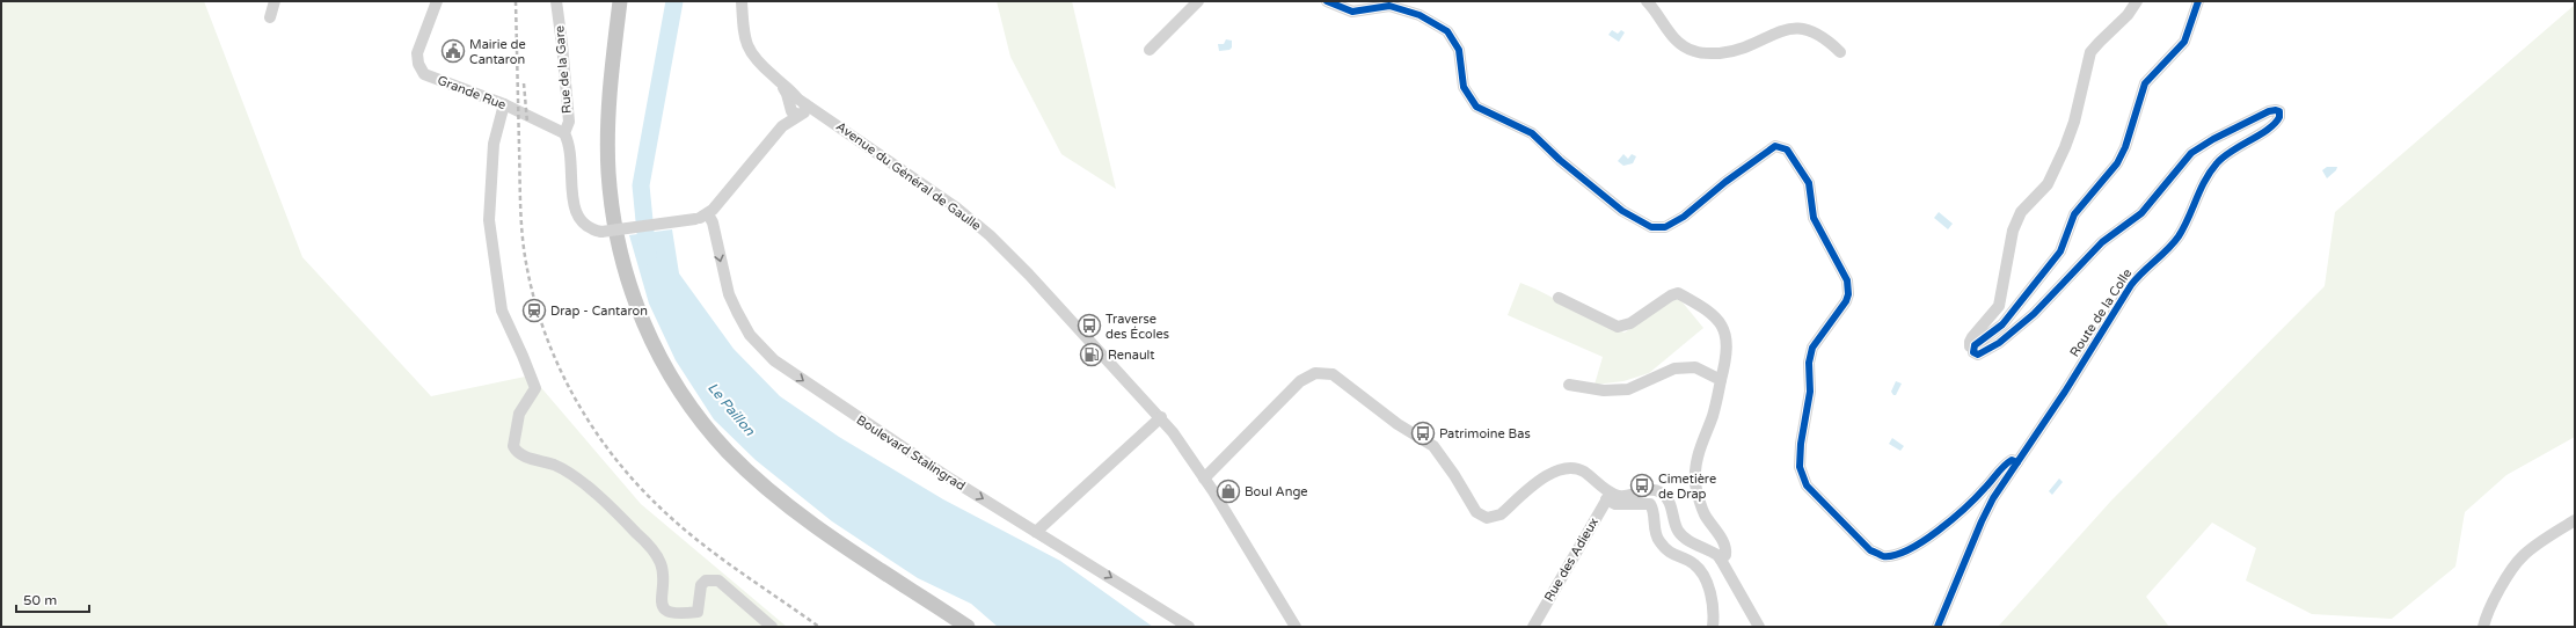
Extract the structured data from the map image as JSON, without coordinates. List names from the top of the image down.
{
  "streets": {
    "street": [
      "Rue de la Gare",
      "Grande Rue",
      "Avenue du Général de Gaulle",
      "Route de la Colle",
      "Boulevard Stalingrad",
      "Rue des Adieux"
    ]
  },
  "crossings": [
    ["Rue de la Gare", "Grande Rue"],
    ["Rue de la Gare", "Boulevard Stalingrad"]
  ],
  "one_way": ["Boulevard Stalingrad"],
  "water": ["Le Paillon"],
  "places": {
    "public building": ["Mairie de Cantaron"],
    "station": ["Drap - Cantaron"],
    "bus stop": ["Traverse des Écoles", "Patrimoine Bas", "Cimetière de Drap"],
    "fuel station": ["Renault"],
    "shop": ["Boul Ange"]
  },
  "scale_bar": "50 m"
}
